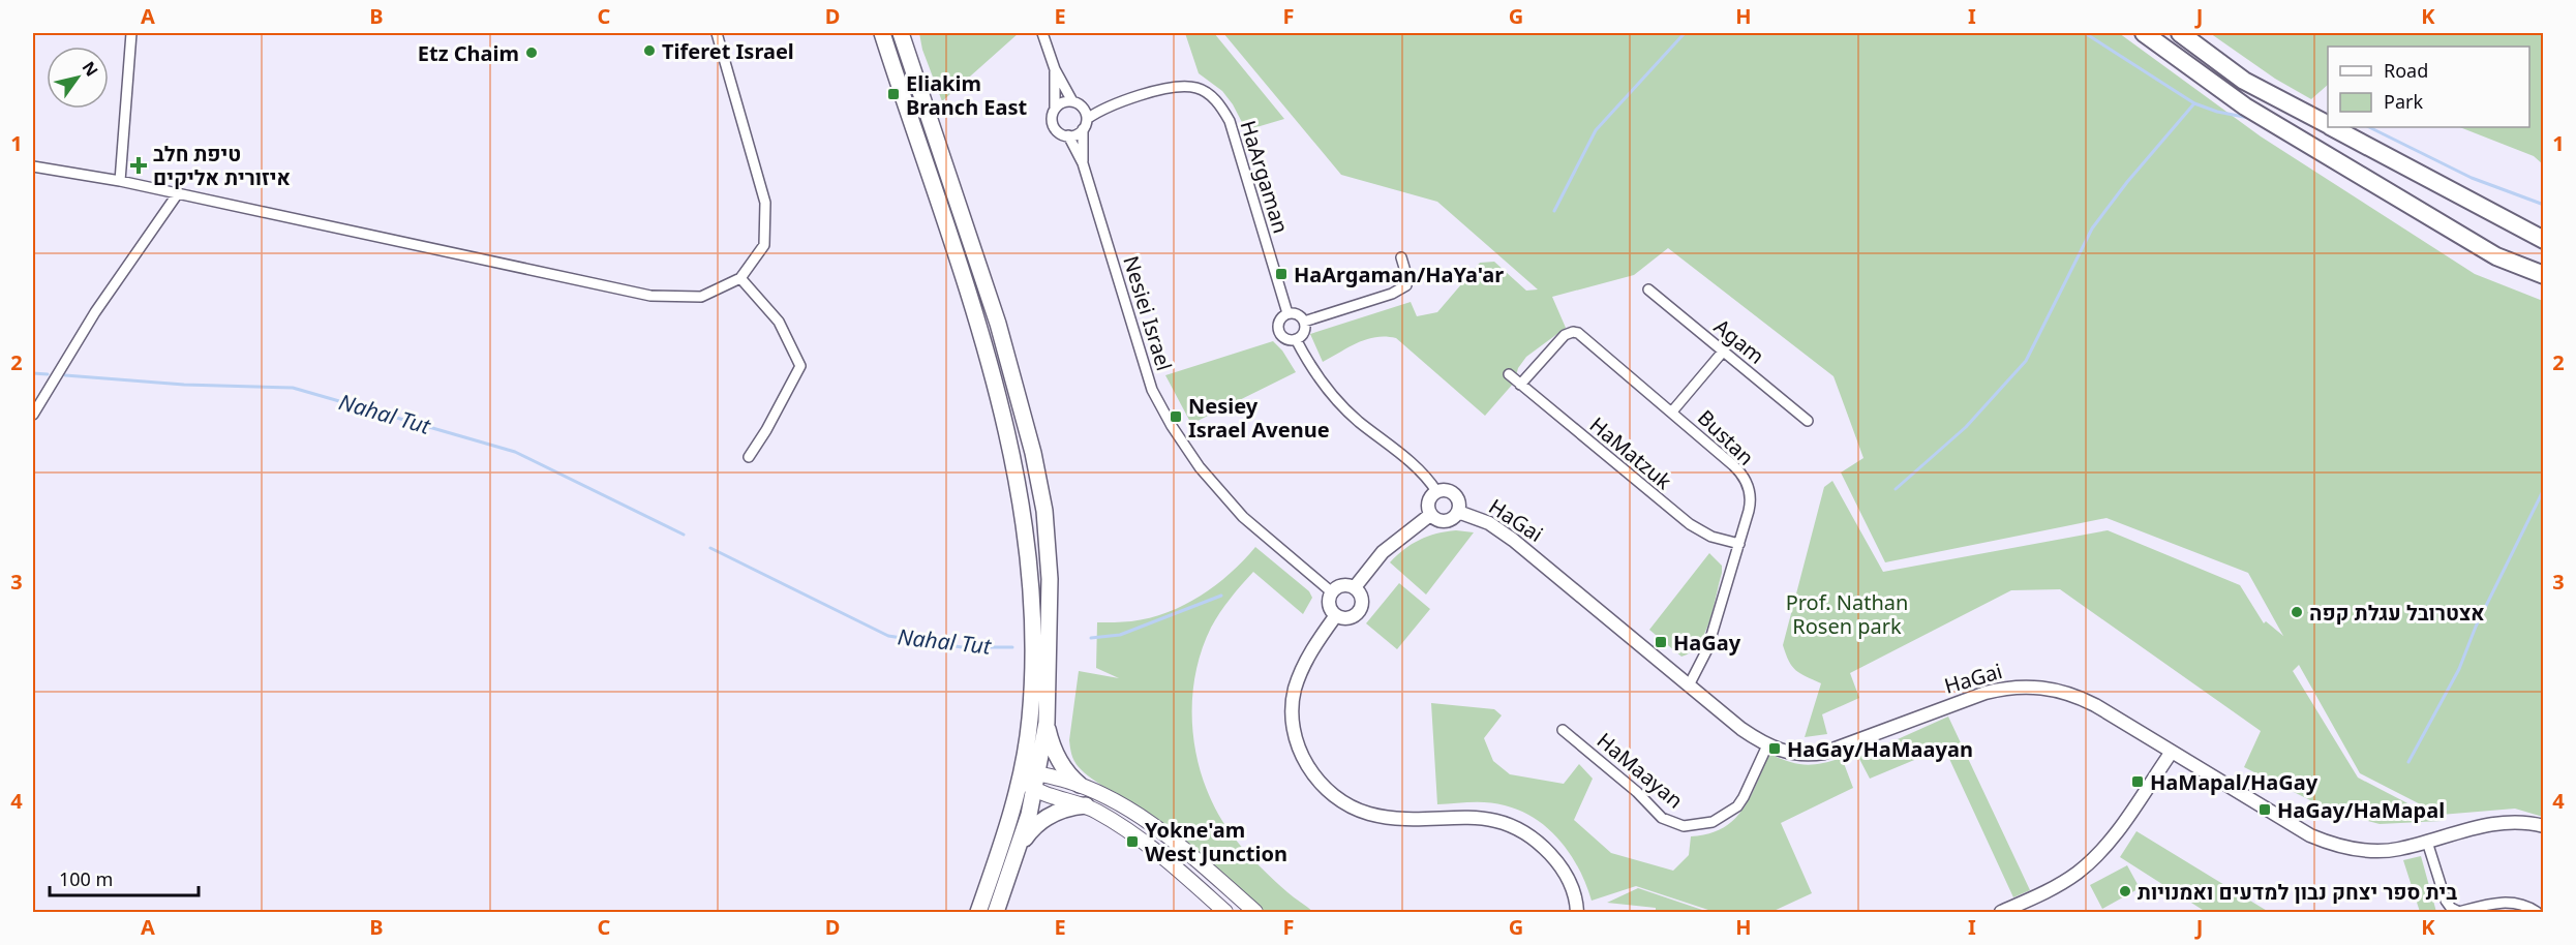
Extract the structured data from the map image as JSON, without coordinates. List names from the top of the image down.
{
  "streets": {
    "street": [
      "HaArgaman",
      "Nesiei Israel",
      "Agam",
      "Bustan",
      "HaMatzuk",
      "HaGai",
      "HaMaayan"
    ]
  },
  "crossings": [
    ["HaArgaman", "Nesiei Israel"],
    ["Bustan", "HaMatzuk"],
    ["Bustan", "HaGai"],
    ["HaGai", "HaMaayan"]
  ],
  "water": ["Nahal Tut"],
  "parks": ["Prof. Nathan Rosen park"],
  "places": {
    "other": [
      "Tiferet Israel",
      "Etz Chaim",
      "אצטרובל עגלת קפה",
      "בית ספר יצחק נבון למדעים ואמנויות"
    ],
    "transit": [
      "Eliakim Branch East",
      "HaArgaman/HaYa'ar",
      "Nesiey Israel Avenue",
      "HaGay",
      "HaGay/HaMaayan",
      "HaMapal/HaGay",
      "HaGay/HaMapal",
      "Yokne'am West Junction"
    ],
    "health": ["טיפת חלב איזורית אליקים"]
  },
  "legend": ["Road", "Park"],
  "scale_bar": "100 m",
  "north": "top right",
  "grid": {
    "columns": [
      "A",
      "B",
      "C",
      "D",
      "E",
      "F",
      "G",
      "H",
      "I",
      "J",
      "K"
    ],
    "rows": [
      "1",
      "2",
      "3",
      "4"
    ]
  }
}
